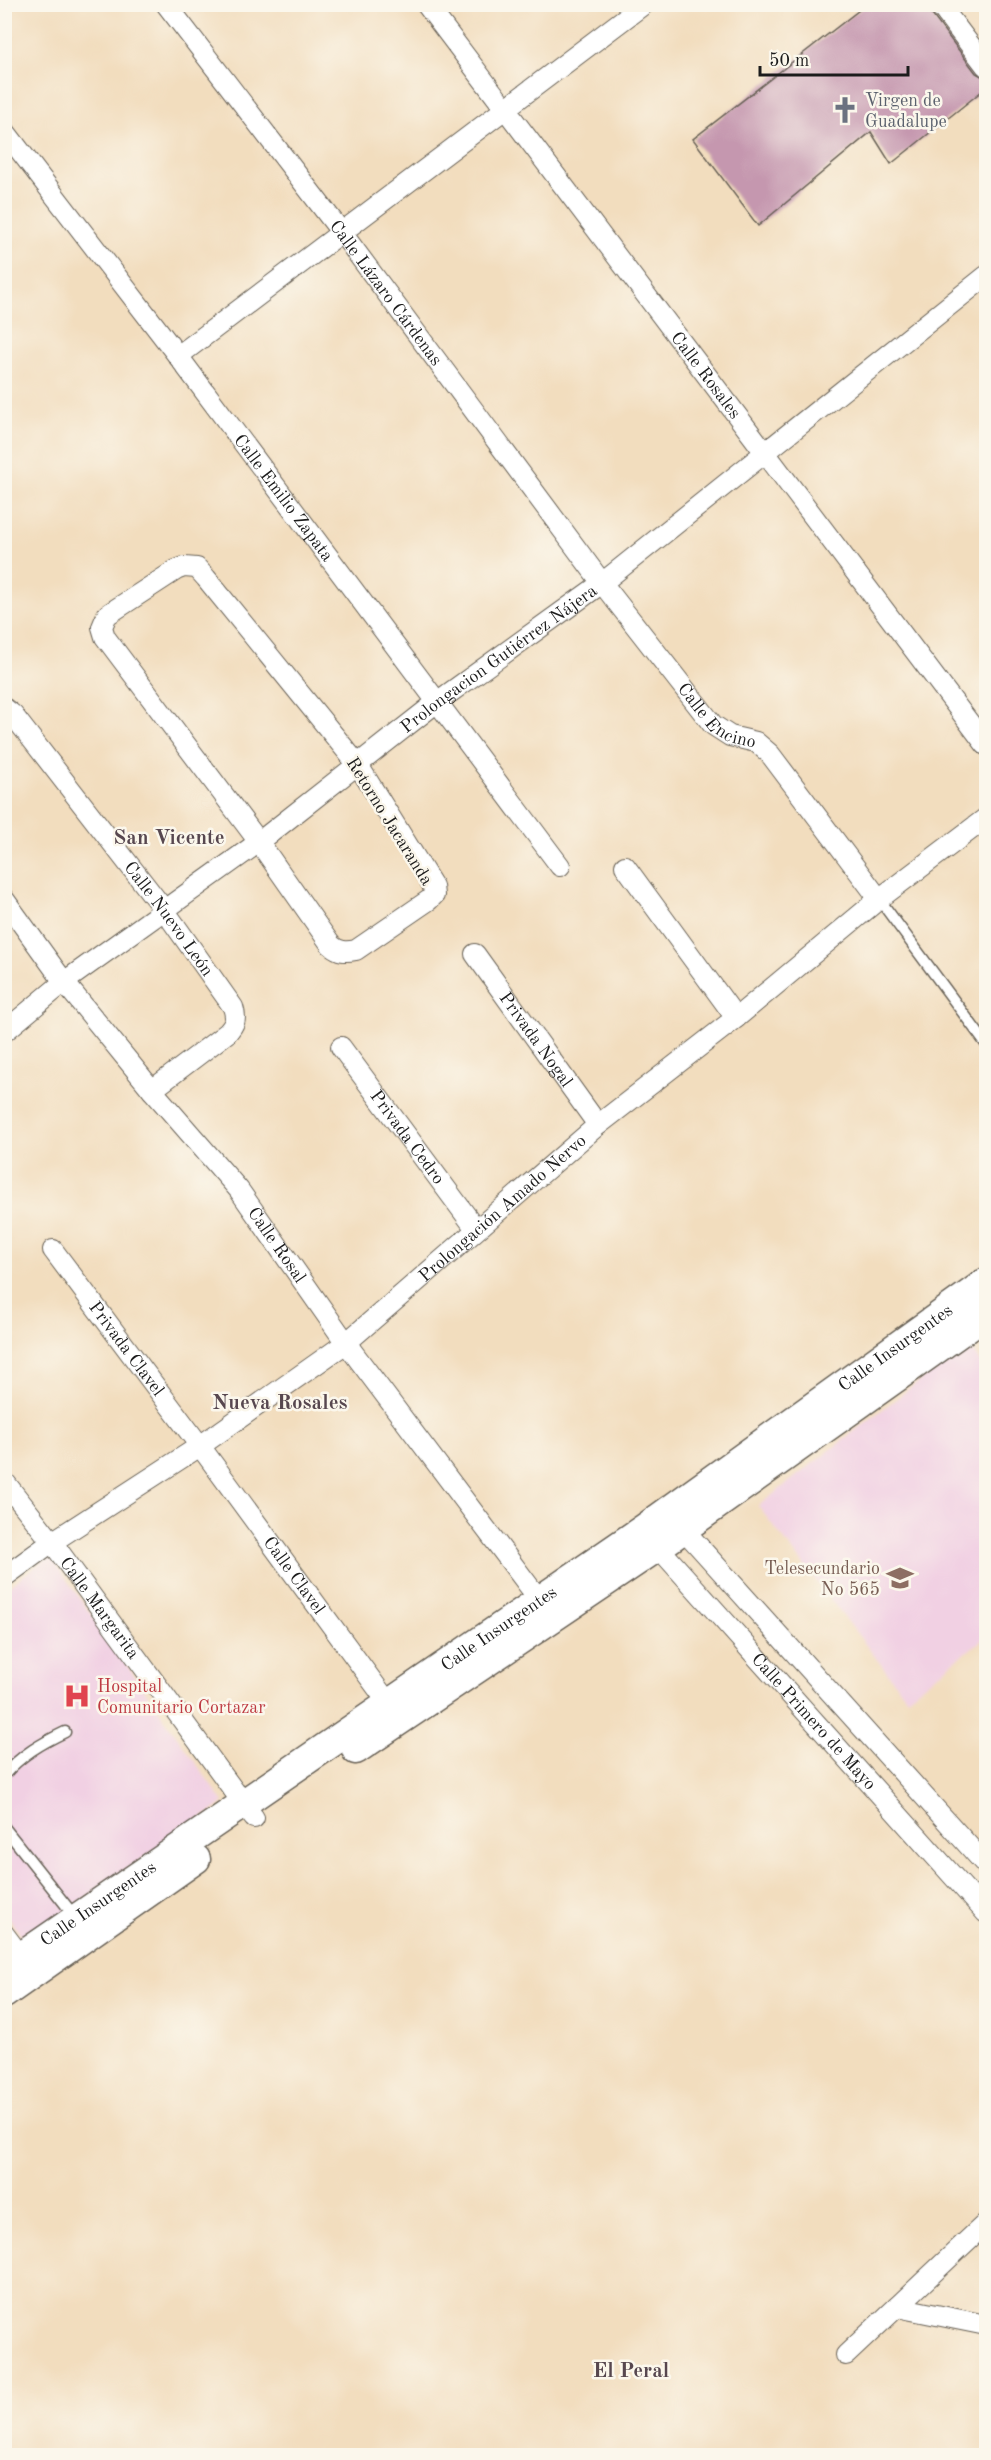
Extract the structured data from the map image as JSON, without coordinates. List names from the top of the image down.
{
  "streets": {
    "main road": ["Calle Insurgentes"],
    "street": [
      "Calle Lázaro Cárdenas",
      "Calle Rosales",
      "Calle Emilio Zapata",
      "Prolongacion Gutiérrez Nájera",
      "Calle Encino",
      "Retorno Jacaranda",
      "Calle Nuevo León",
      "Privada Nogal",
      "Privada Cedro",
      "Prolongación Amado Nervo",
      "Calle Rosal",
      "Privada Clavel",
      "Calle Clavel",
      "Calle Margarita",
      "Calle Primero de Mayo"
    ]
  },
  "crossings": [
    ["Calle Lázaro Cárdenas", "Prolongacion Gutiérrez Nájera"],
    ["Calle Lázaro Cárdenas", "Calle Encino"],
    ["Calle Rosales", "Prolongacion Gutiérrez Nájera"],
    ["Calle Emilio Zapata", "Prolongacion Gutiérrez Nájera"],
    ["Prolongacion Gutiérrez Nájera", "Calle Encino"],
    ["Prolongacion Gutiérrez Nájera", "Retorno Jacaranda"],
    ["Prolongacion Gutiérrez Nájera", "Calle Nuevo León"],
    ["Prolongacion Gutiérrez Nájera", "Calle Rosal"],
    ["Calle Encino", "Prolongación Amado Nervo"],
    ["Calle Nuevo León", "Calle Rosal"],
    ["Privada Nogal", "Prolongación Amado Nervo"],
    ["Privada Cedro", "Prolongación Amado Nervo"],
    ["Prolongación Amado Nervo", "Calle Rosal"],
    ["Prolongación Amado Nervo", "Privada Clavel"],
    ["Prolongación Amado Nervo", "Calle Clavel"],
    ["Prolongación Amado Nervo", "Calle Margarita"],
    ["Calle Rosal", "Calle Insurgentes"],
    ["Privada Clavel", "Calle Clavel"],
    ["Calle Insurgentes", "Calle Clavel"],
    ["Calle Insurgentes", "Calle Margarita"],
    ["Calle Insurgentes", "Calle Primero de Mayo"]
  ],
  "districts": ["San Vicente", "Nueva Rosales", "El Peral"],
  "places": {
    "church": ["Virgen de Guadalupe"],
    "school or university": ["Telesecundario No 565"],
    "hospital": ["Hospital Comunitario Cortazar"]
  },
  "scale_bar": "50 m"
}
